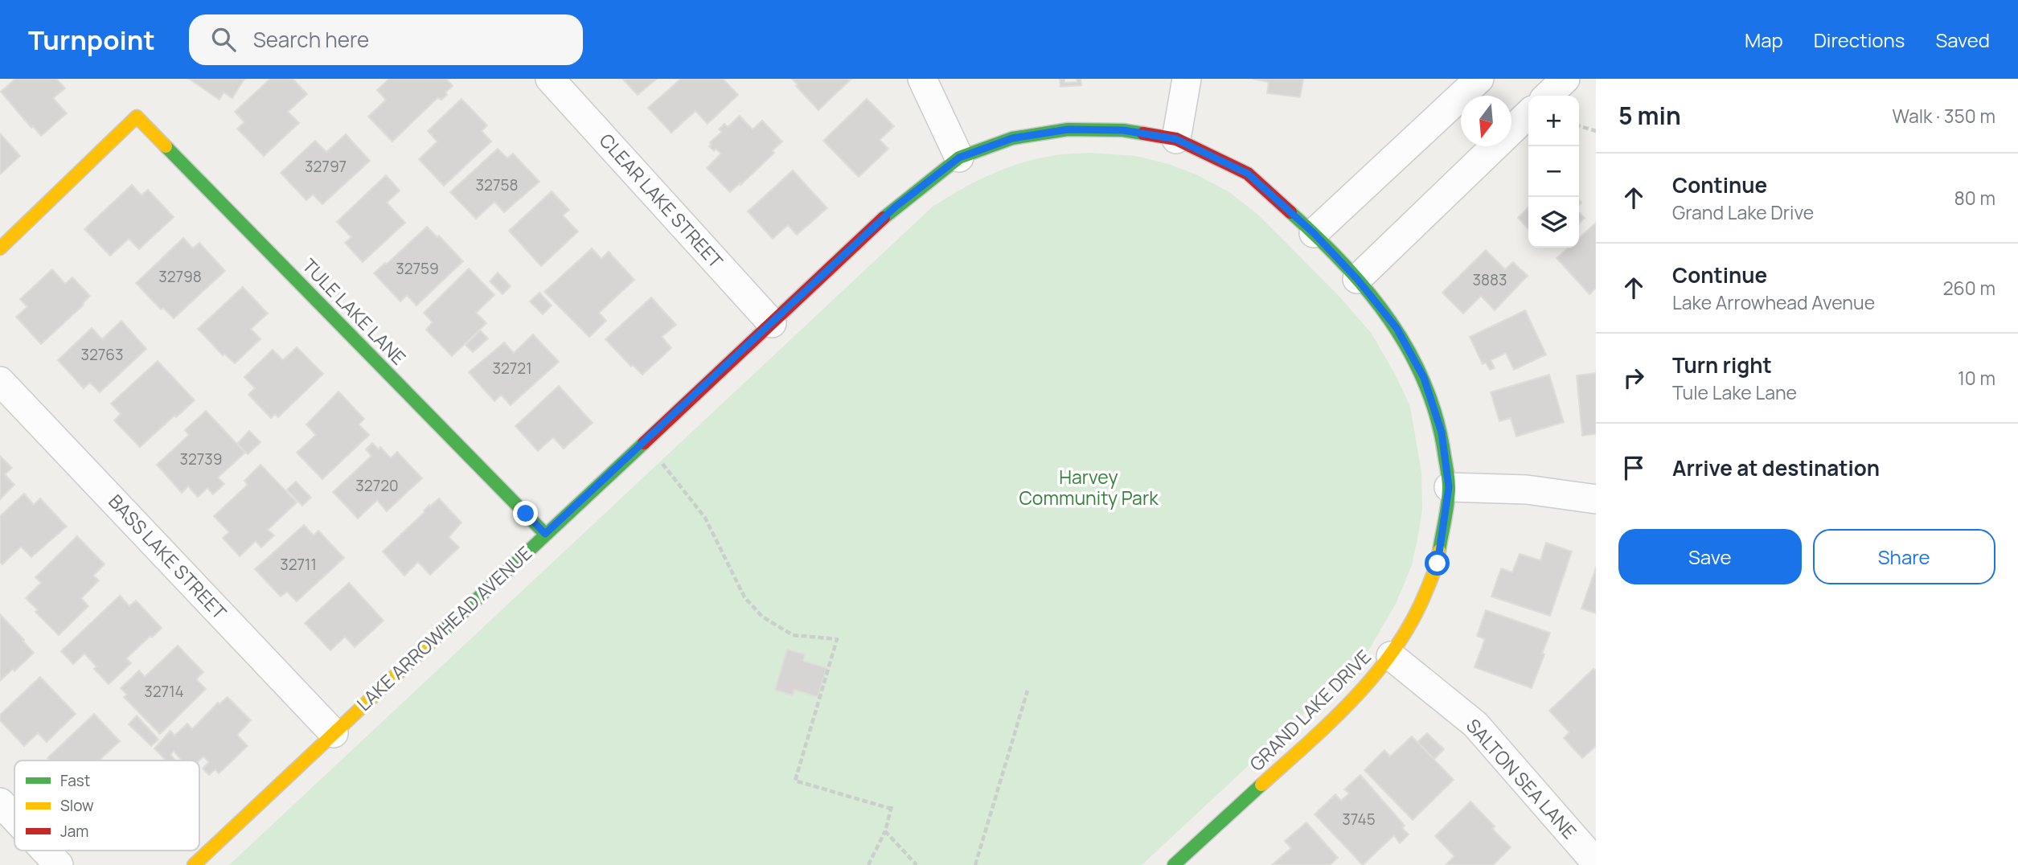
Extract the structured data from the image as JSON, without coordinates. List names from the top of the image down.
{
  "streets": {
    "street": [
      "CLEAR LAKE STREET",
      "TULE LAKE LANE",
      "BASS LAKE STREET",
      "LAKE ARROWHEAD AVENUE",
      "GRAND LAKE DRIVE",
      "SALTON SEA LANE"
    ]
  },
  "crossings": [
    ["CLEAR LAKE STREET", "LAKE ARROWHEAD AVENUE"],
    ["TULE LAKE LANE", "LAKE ARROWHEAD AVENUE"],
    ["BASS LAKE STREET", "LAKE ARROWHEAD AVENUE"],
    ["LAKE ARROWHEAD AVENUE", "GRAND LAKE DRIVE"],
    ["GRAND LAKE DRIVE", "SALTON SEA LANE"]
  ],
  "parks": ["Harvey Community Park"],
  "house_numbers": [
    "32797",
    "32758",
    "32759",
    "32798",
    "3883",
    "32763",
    "32721",
    "32739",
    "32720",
    "32711",
    "32714",
    "3745"
  ],
  "legend": ["Fast", "Slow", "Jam"],
  "north": "bottom",
  "page": {
    "header": "Turnpoint",
    "search": "Search here",
    "nav": ["Map", "Directions", "Saved"],
    "heading": ["5 min", "Walk · 350 m"],
    "map_buttons": ["+", "−"],
    "list": [
      ["Continue", "Grand Lake Drive", "80 m"],
      ["Continue", "Lake Arrowhead Avenue", "260 m"],
      ["Turn right", "Tule Lake Lane", "10 m"],
      "Arrive at destination"
    ],
    "buttons": ["Save", "Share"]
  }
}
